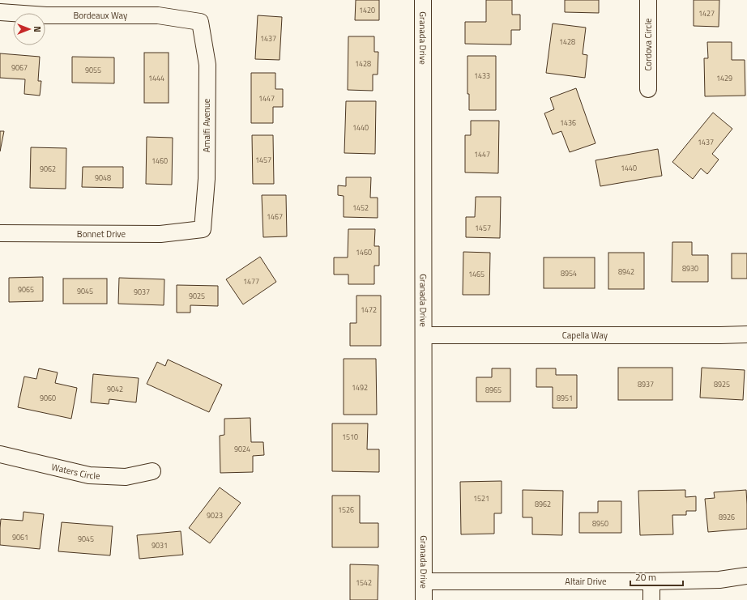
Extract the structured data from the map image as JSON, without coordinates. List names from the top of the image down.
{
  "streets": {
    "street": [
      "Bordeaux Way",
      "Granada Drive",
      "Cordova Circle",
      "Amalfi Avenue",
      "Bonnet Drive",
      "Capella Way",
      "Waters Circle",
      "Altair Drive"
    ]
  },
  "crossings": [
    ["Bordeaux Way", "Amalfi Avenue"],
    ["Granada Drive", "Capella Way"],
    ["Granada Drive", "Altair Drive"],
    ["Amalfi Avenue", "Bonnet Drive"]
  ],
  "house_numbers": [
    "1420",
    "1427",
    "1437",
    "1428",
    "1428",
    "9067",
    "9055",
    "1433",
    "1444",
    "1429",
    "1447",
    "1436",
    "1440",
    "1437",
    "1447",
    "1457",
    "1460",
    "1440",
    "9062",
    "9048",
    "1452",
    "1467",
    "1457",
    "1460",
    "8930",
    "8942",
    "8954",
    "1465",
    "1477",
    "9065",
    "9045",
    "9037",
    "9025",
    "1472",
    "8937",
    "8925",
    "1492",
    "9042",
    "8965",
    "9060",
    "8951",
    "1510",
    "9024",
    "1521",
    "8962",
    "1526",
    "9023",
    "8926",
    "8950",
    "9061",
    "9045",
    "9031",
    "1542"
  ],
  "scale_bar": "20 m",
  "north": "right"
}
